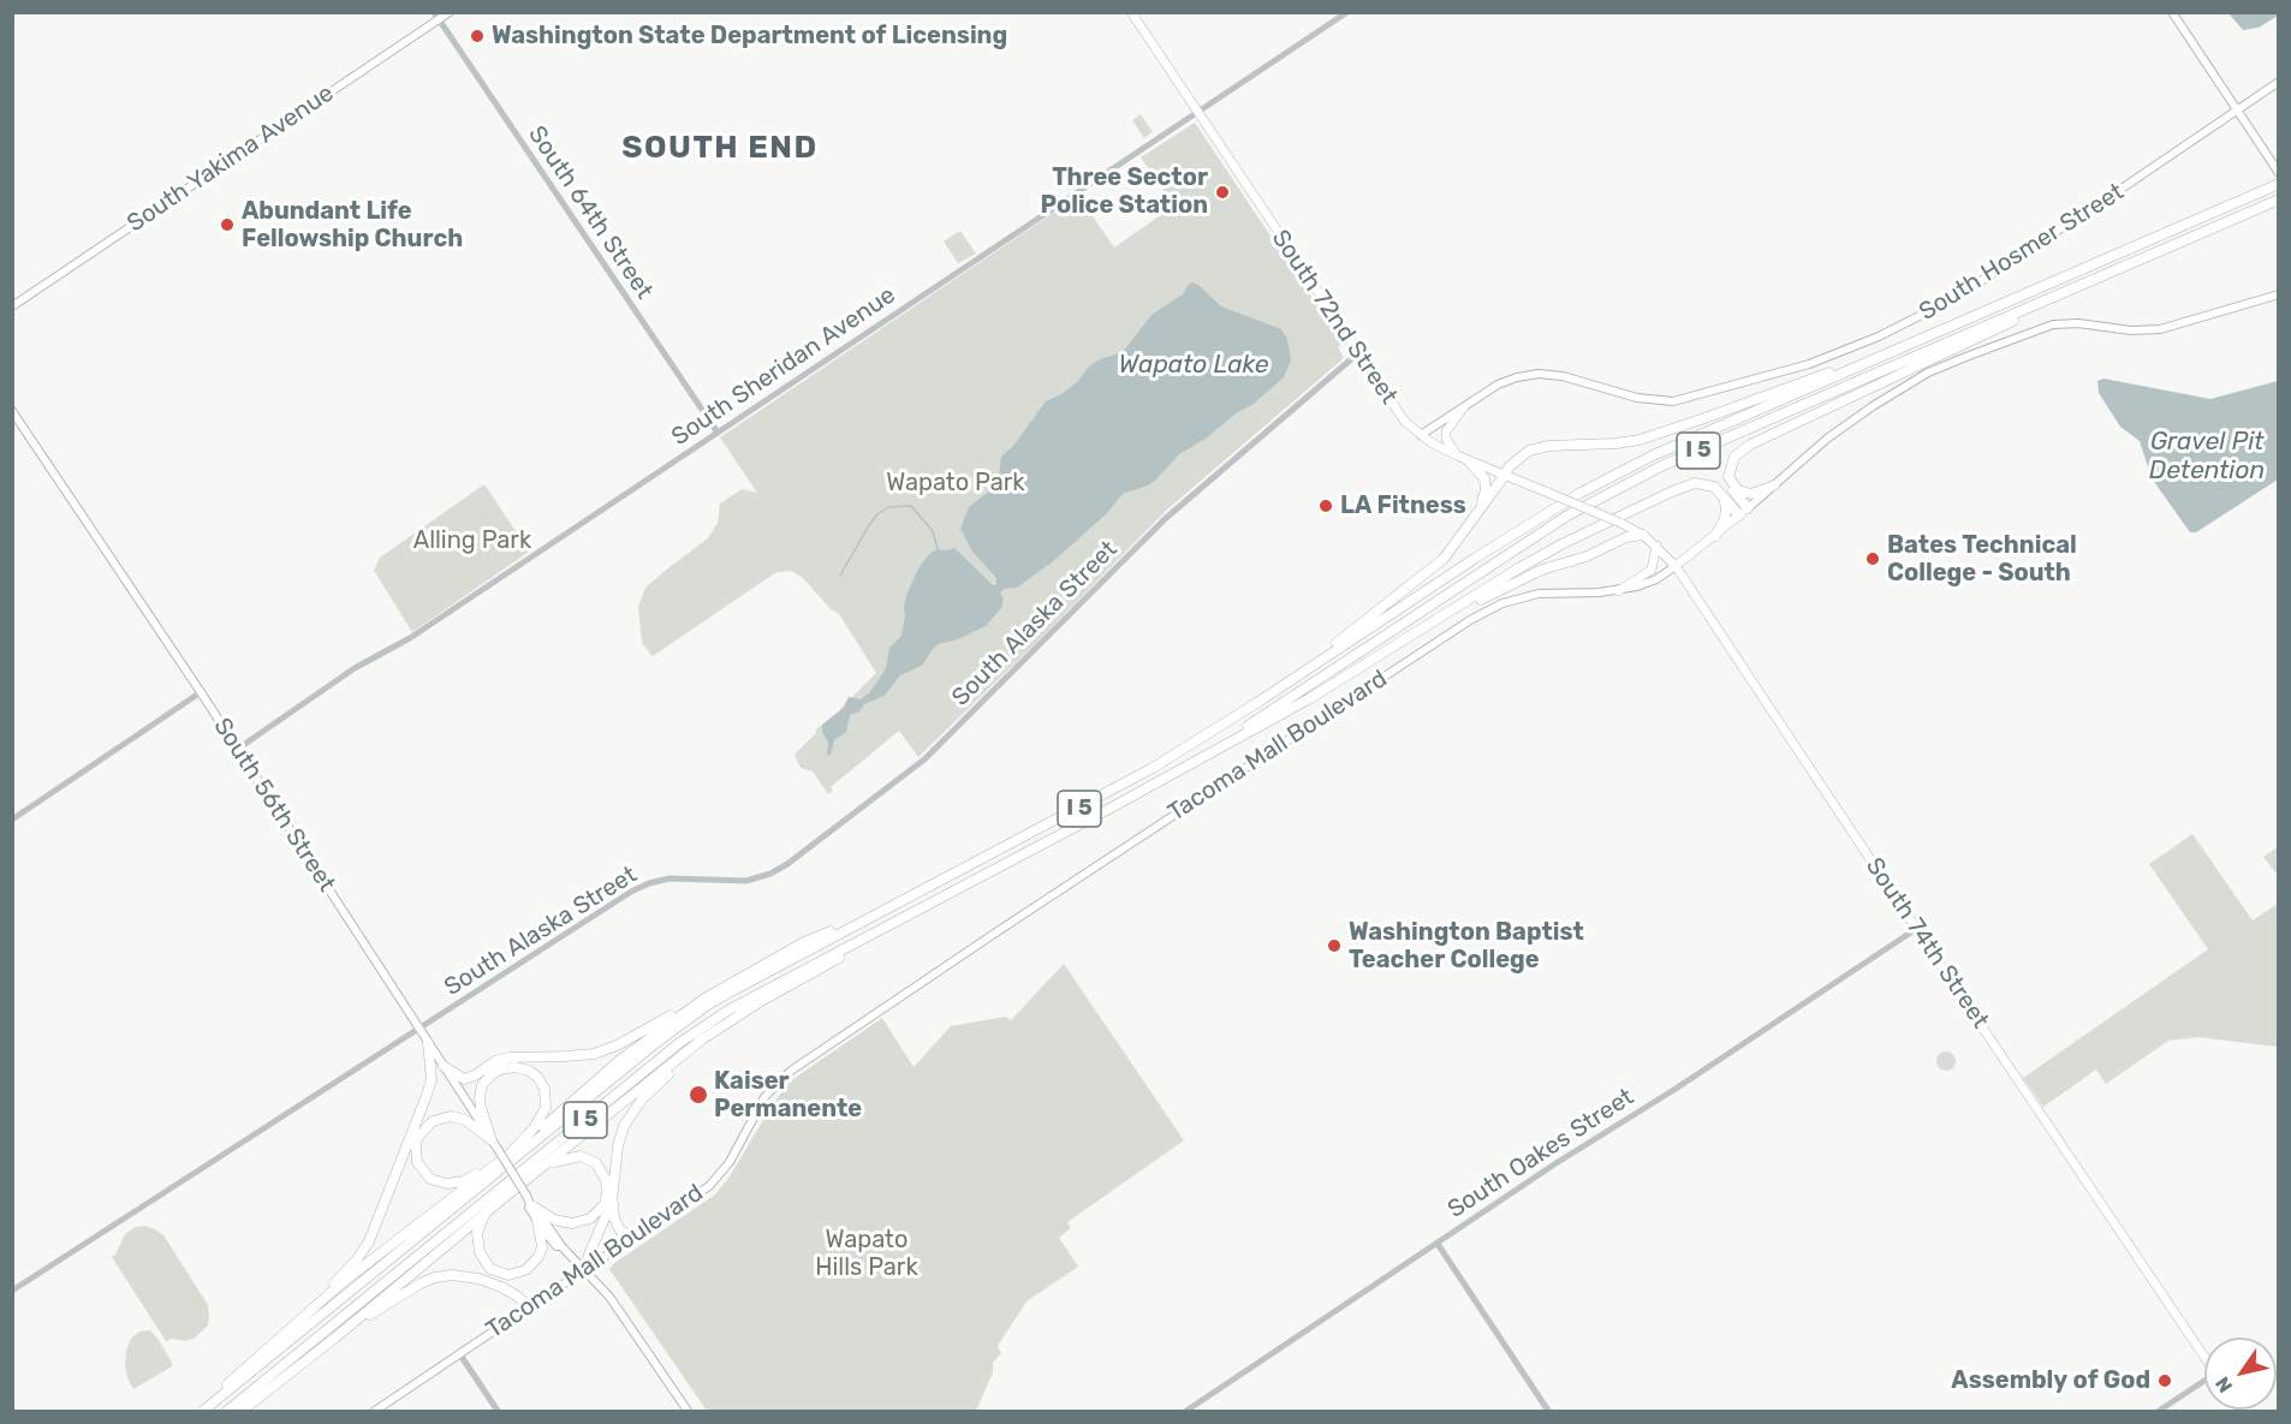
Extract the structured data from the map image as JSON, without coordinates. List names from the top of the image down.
{
  "streets": {
    "highway": ["I 5"],
    "main road": [
      "South Yakima Avenue",
      "South Hosmer Street",
      "South 72nd Street",
      "Tacoma Mall Boulevard",
      "South 56th Street",
      "South 74th Street"
    ],
    "street": [
      "South 64th Street",
      "South Sheridan Avenue",
      "South Alaska Street",
      "South Oakes Street"
    ]
  },
  "crossings": [
    ["South Yakima Avenue", "South 64th Street"],
    ["South 64th Street", "South Sheridan Avenue"],
    ["South Hosmer Street", "South 72nd Street"],
    ["South 72nd Street", "South Sheridan Avenue"],
    ["South 72nd Street", "South Alaska Street"],
    ["South 72nd Street", "South 74th Street"],
    ["South Sheridan Avenue", "South 56th Street"],
    ["South Alaska Street", "South 56th Street"],
    ["Tacoma Mall Boulevard", "South 56th Street"],
    ["Tacoma Mall Boulevard", "South 74th Street"],
    ["South 74th Street", "South Oakes Street"]
  ],
  "districts": ["SOUTH END"],
  "water": ["Wapato Lake", "Gravel Pit Detention"],
  "parks": ["Wapato Park", "Alling Park", "Wapato Hills Park"],
  "places": [
    "Washington State Department of Licensing",
    "Three Sector Police Station",
    "Abundant Life Fellowship Church",
    "LA Fitness",
    "Bates Technical College - South",
    "Washington Baptist Teacher College",
    "Kaiser Permanente",
    "Assembly of God"
  ],
  "north": "bottom left"
}
